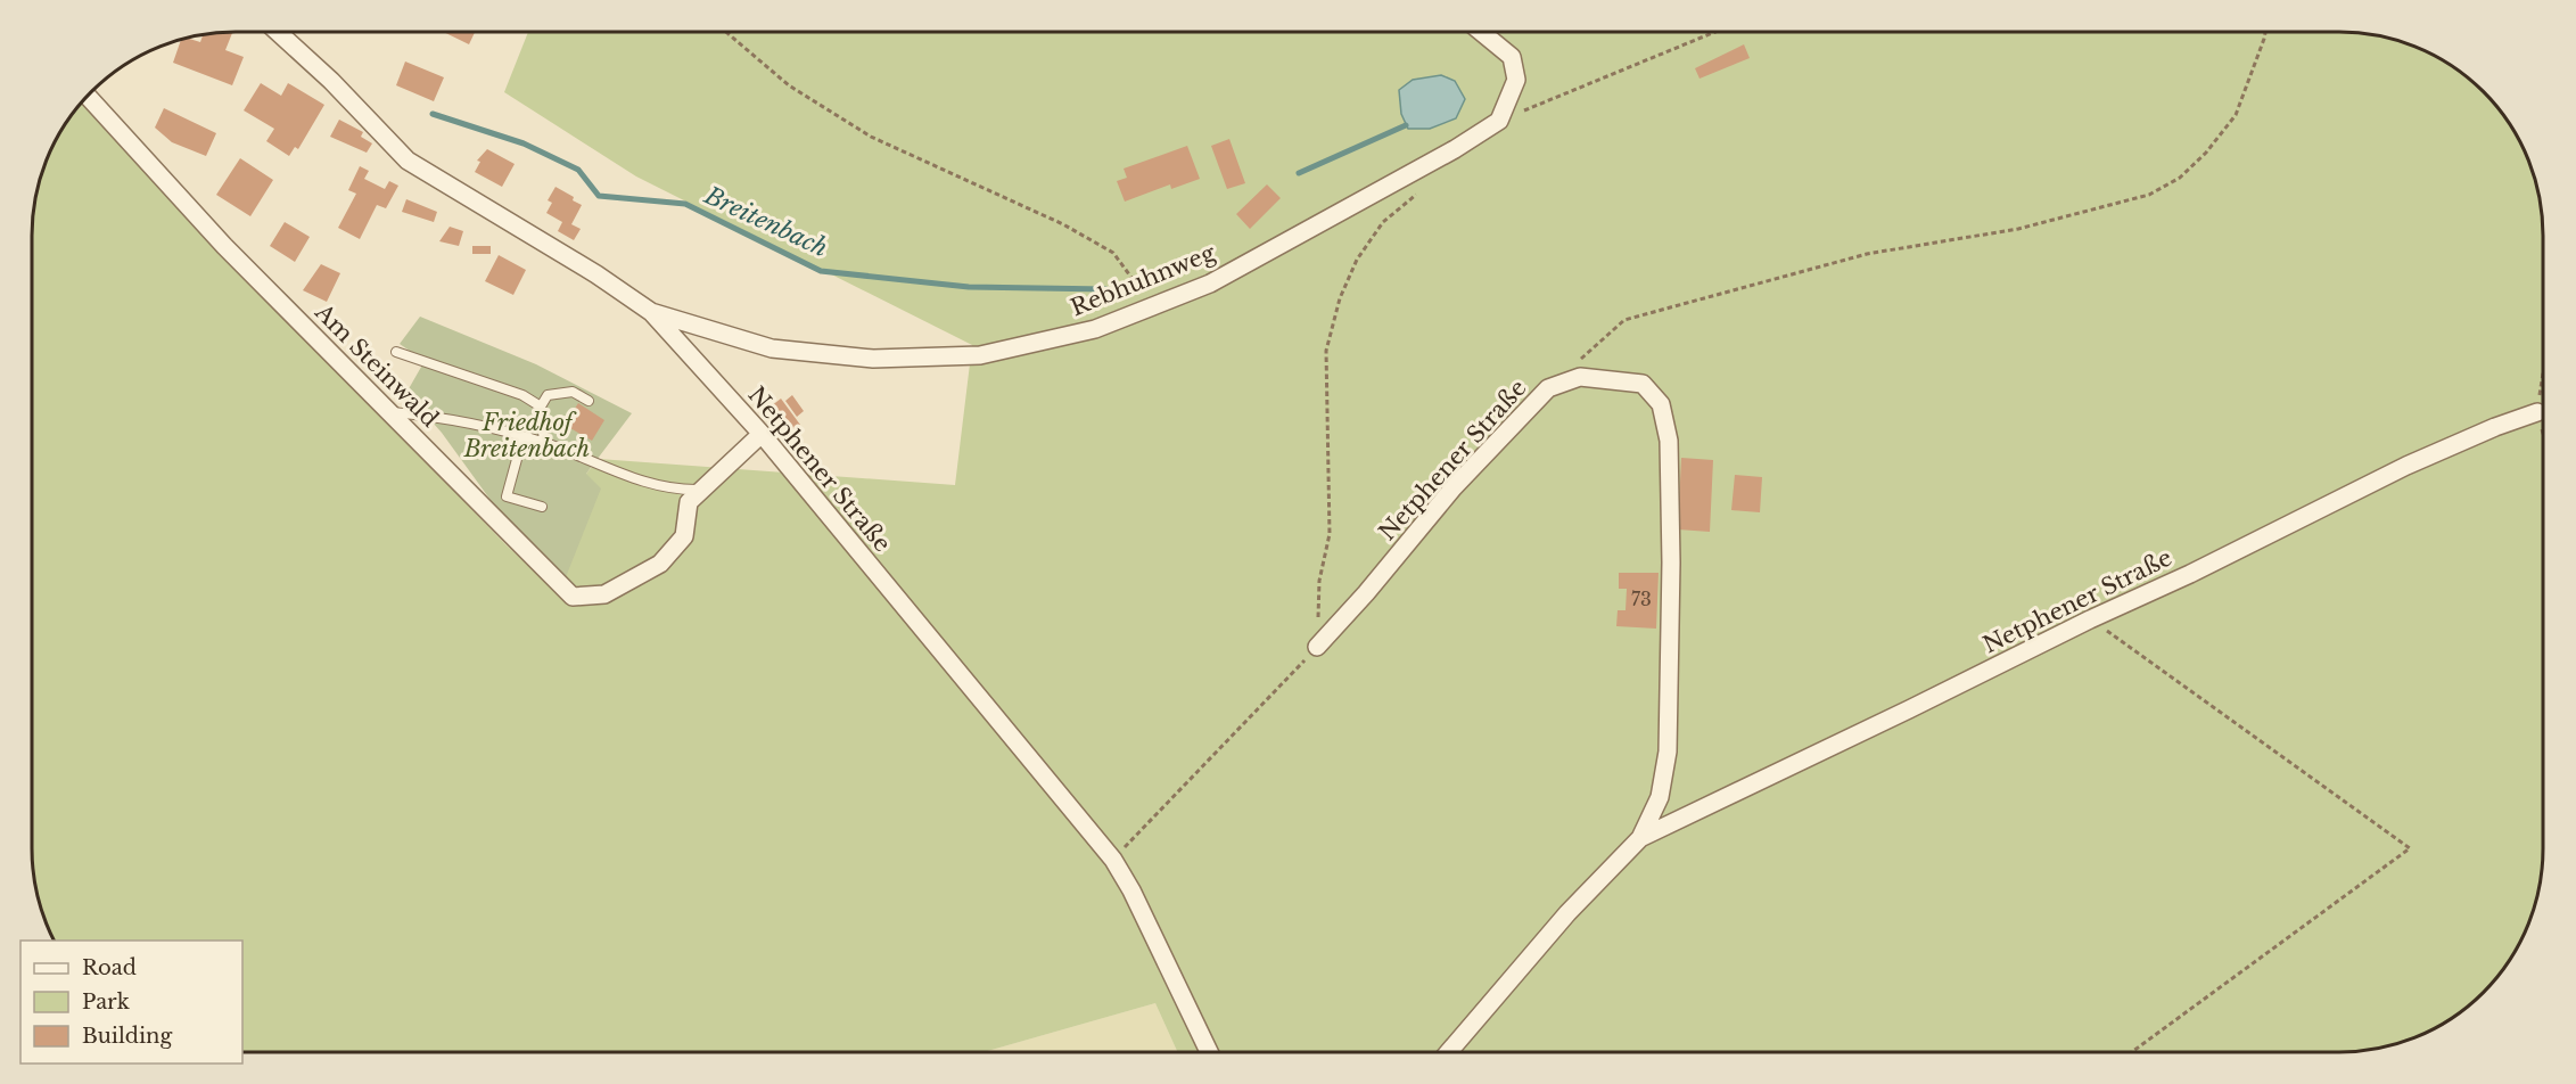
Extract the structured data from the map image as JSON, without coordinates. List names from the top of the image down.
{
  "streets": {
    "street": ["Rebhuhnweg", "Am Steinwald", "Netphener Straße"]
  },
  "crossings": [
    ["Rebhuhnweg", "Netphener Straße"],
    ["Am Steinwald", "Netphener Straße"]
  ],
  "water": ["Breitenbach"],
  "parks": ["Friedhof Breitenbach"],
  "house_numbers": ["73"],
  "legend": ["Road", "Park", "Building"]
}
